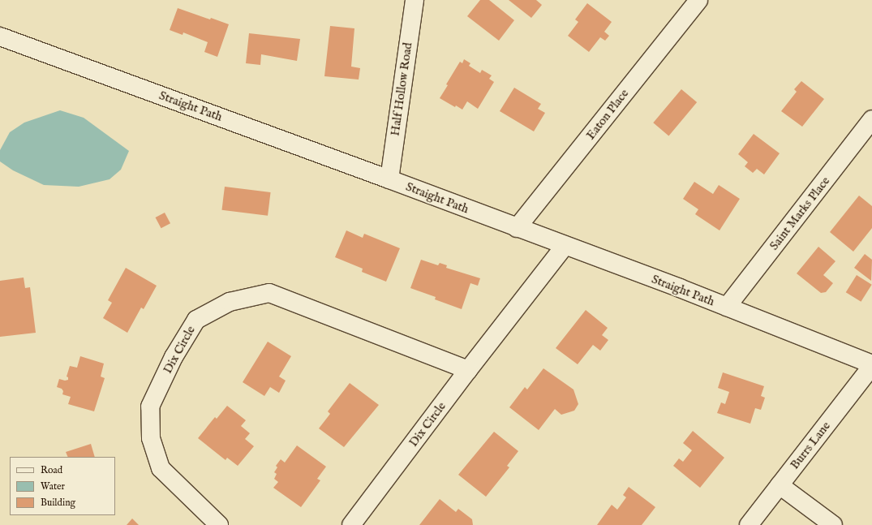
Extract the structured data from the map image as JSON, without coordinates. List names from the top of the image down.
{
  "streets": {
    "street": [
      "Half Hollow Road",
      "Straight Path",
      "Eaton Place",
      "Saint Marks Place",
      "Dix Circle",
      "Burrs Lane"
    ]
  },
  "crossings": [
    ["Half Hollow Road", "Straight Path"],
    ["Straight Path", "Eaton Place"],
    ["Straight Path", "Saint Marks Place"],
    ["Straight Path", "Dix Circle"],
    ["Straight Path", "Burrs Lane"]
  ],
  "legend": ["Road", "Water", "Building"]
}
